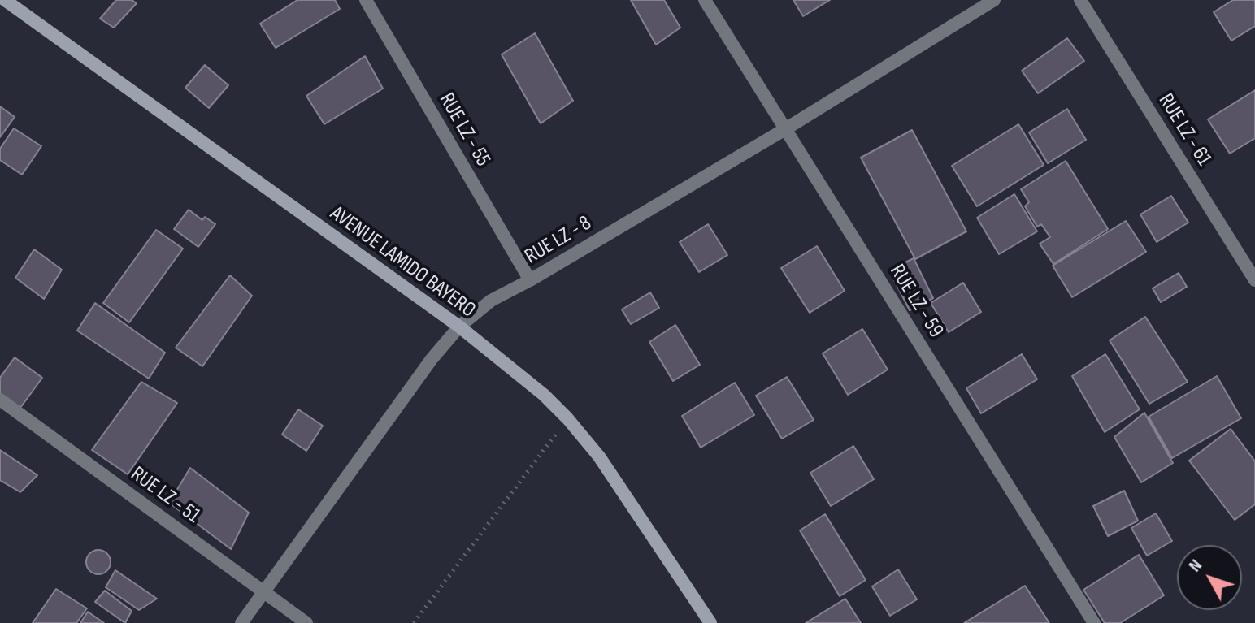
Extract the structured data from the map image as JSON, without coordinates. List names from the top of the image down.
{
  "streets": {
    "street": [
      "RUE LZ - 55",
      "RUE LZ - 61",
      "RUE LZ - 8",
      "AVENUE LAMIDO BAYERO",
      "RUE LZ - 59",
      "RUE LZ - 51"
    ]
  },
  "crossings": [
    ["RUE LZ - 55", "RUE LZ - 8"],
    ["RUE LZ - 8", "AVENUE LAMIDO BAYERO"],
    ["RUE LZ - 8", "RUE LZ - 59"],
    ["RUE LZ - 8", "RUE LZ - 51"]
  ],
  "north": "top left"
}
